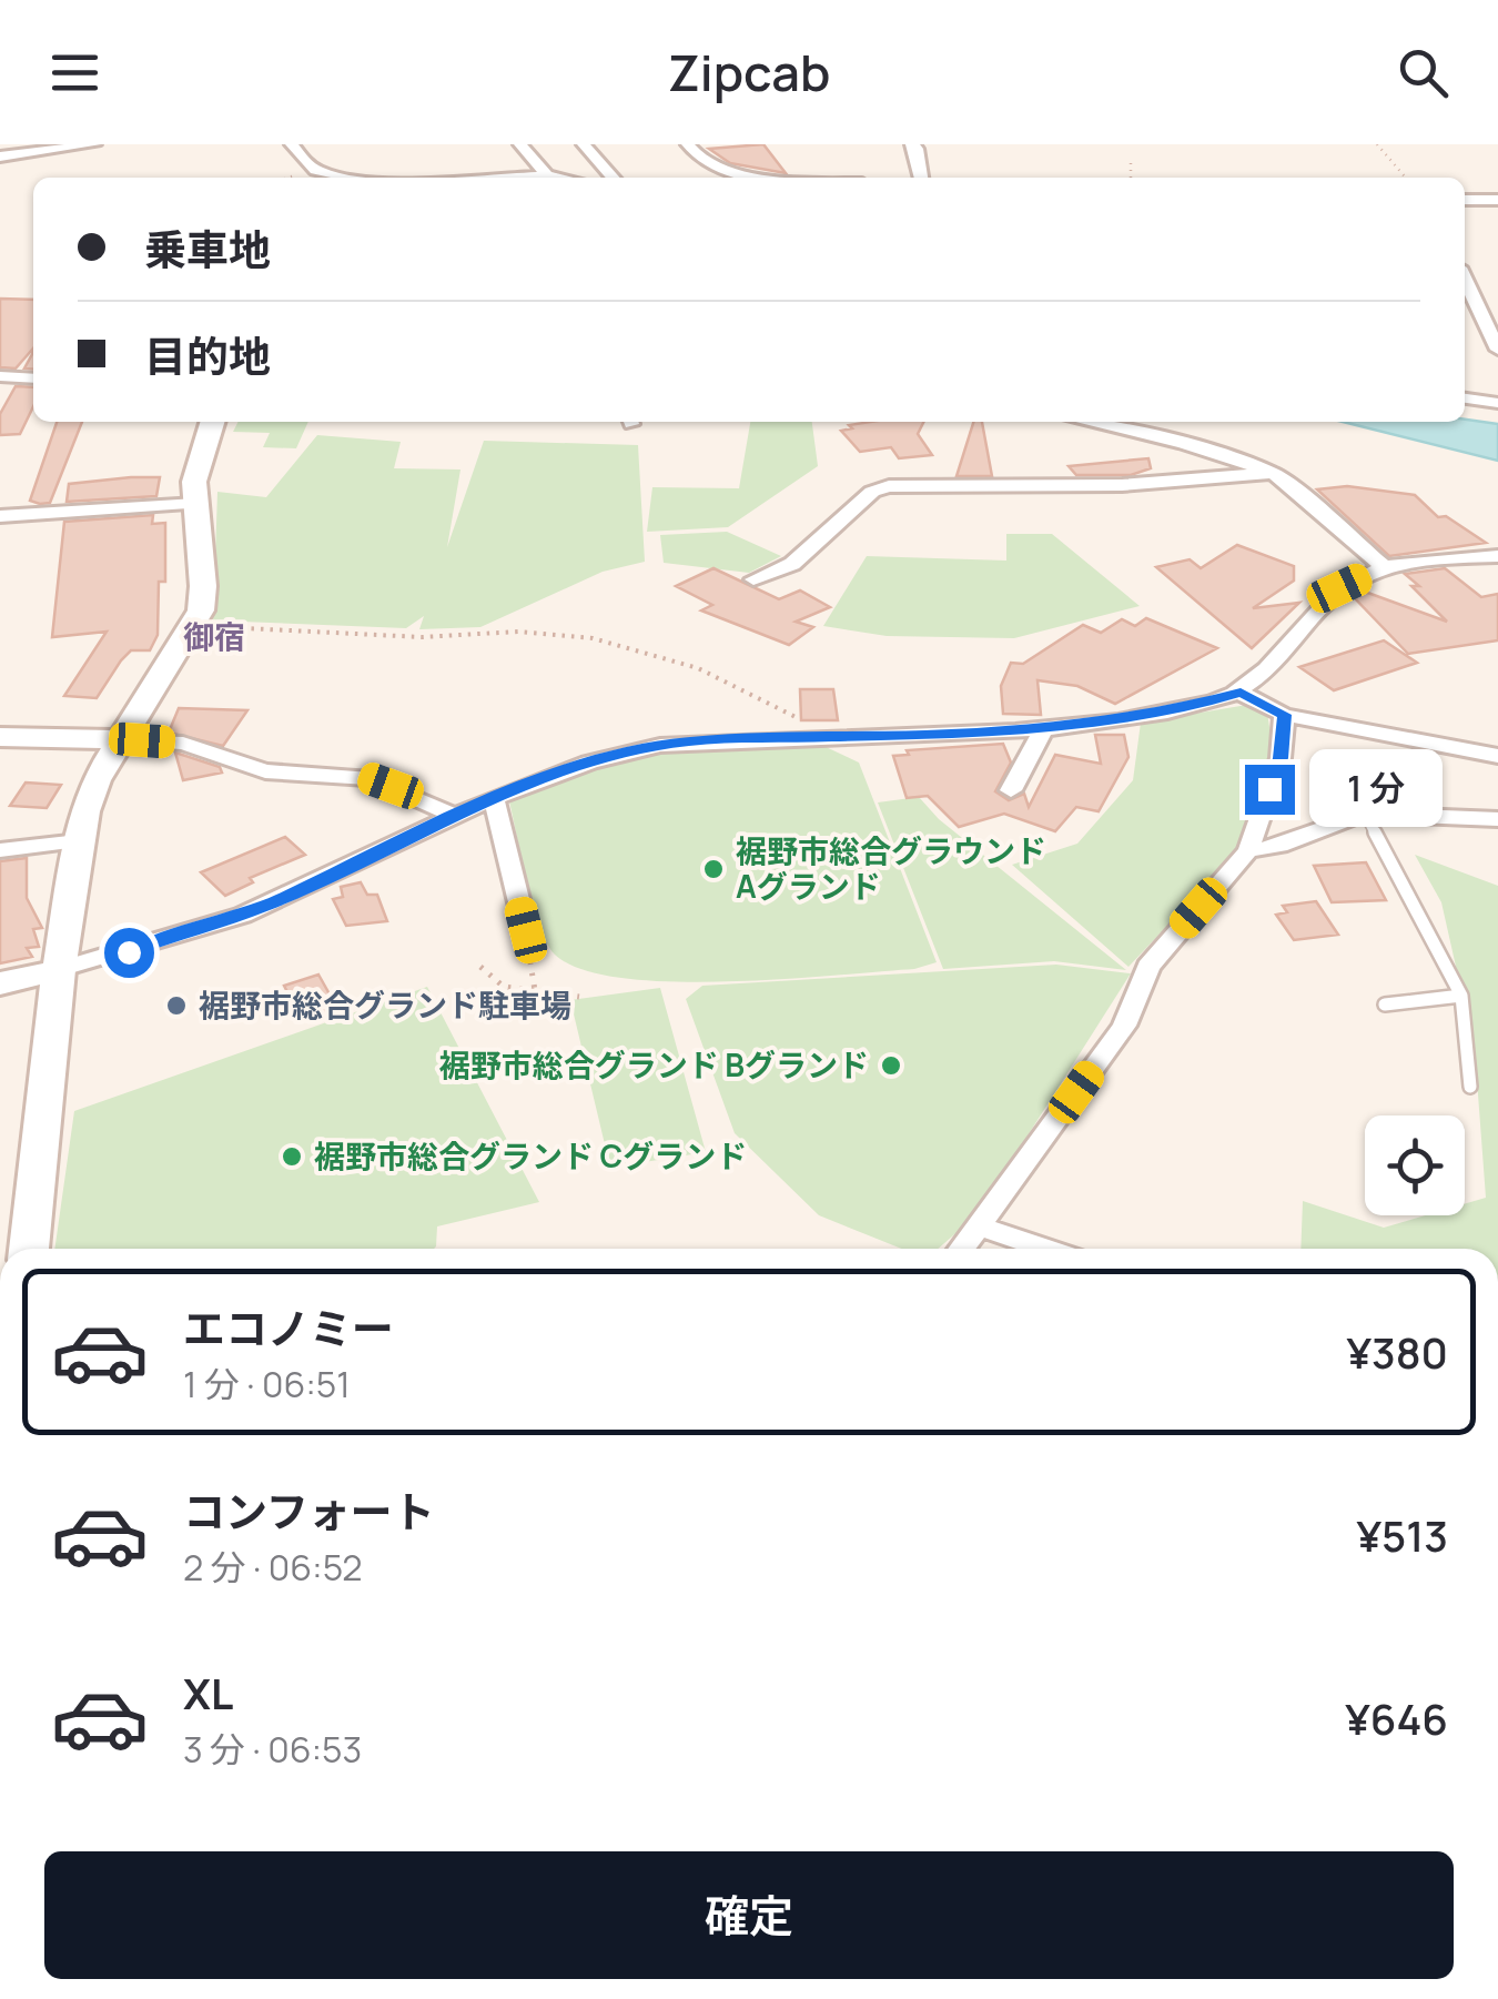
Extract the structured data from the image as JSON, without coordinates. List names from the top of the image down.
{
  "districts": ["御宿"],
  "places": [
    "裾野市総合グラウンド Aグランド",
    "裾野市総合グランド駐車場",
    "裾野市総合グランド Bグランド",
    "裾野市総合グランド Cグランド"
  ],
  "page": {
    "header": "Zipcab",
    "banner": ["乗車地", "目的地"],
    "bubble": "1 分",
    "list": [
      {
        "name": "エコノミー",
        "note": "1 分 · 06:51",
        "value": "¥380"
      },
      {
        "name": "コンフォート",
        "note": "2 分 · 06:52",
        "value": "¥513"
      },
      {
        "name": "XL",
        "note": "3 分 · 06:53",
        "value": "¥646"
      }
    ],
    "buttons": "確定"
  }
}
